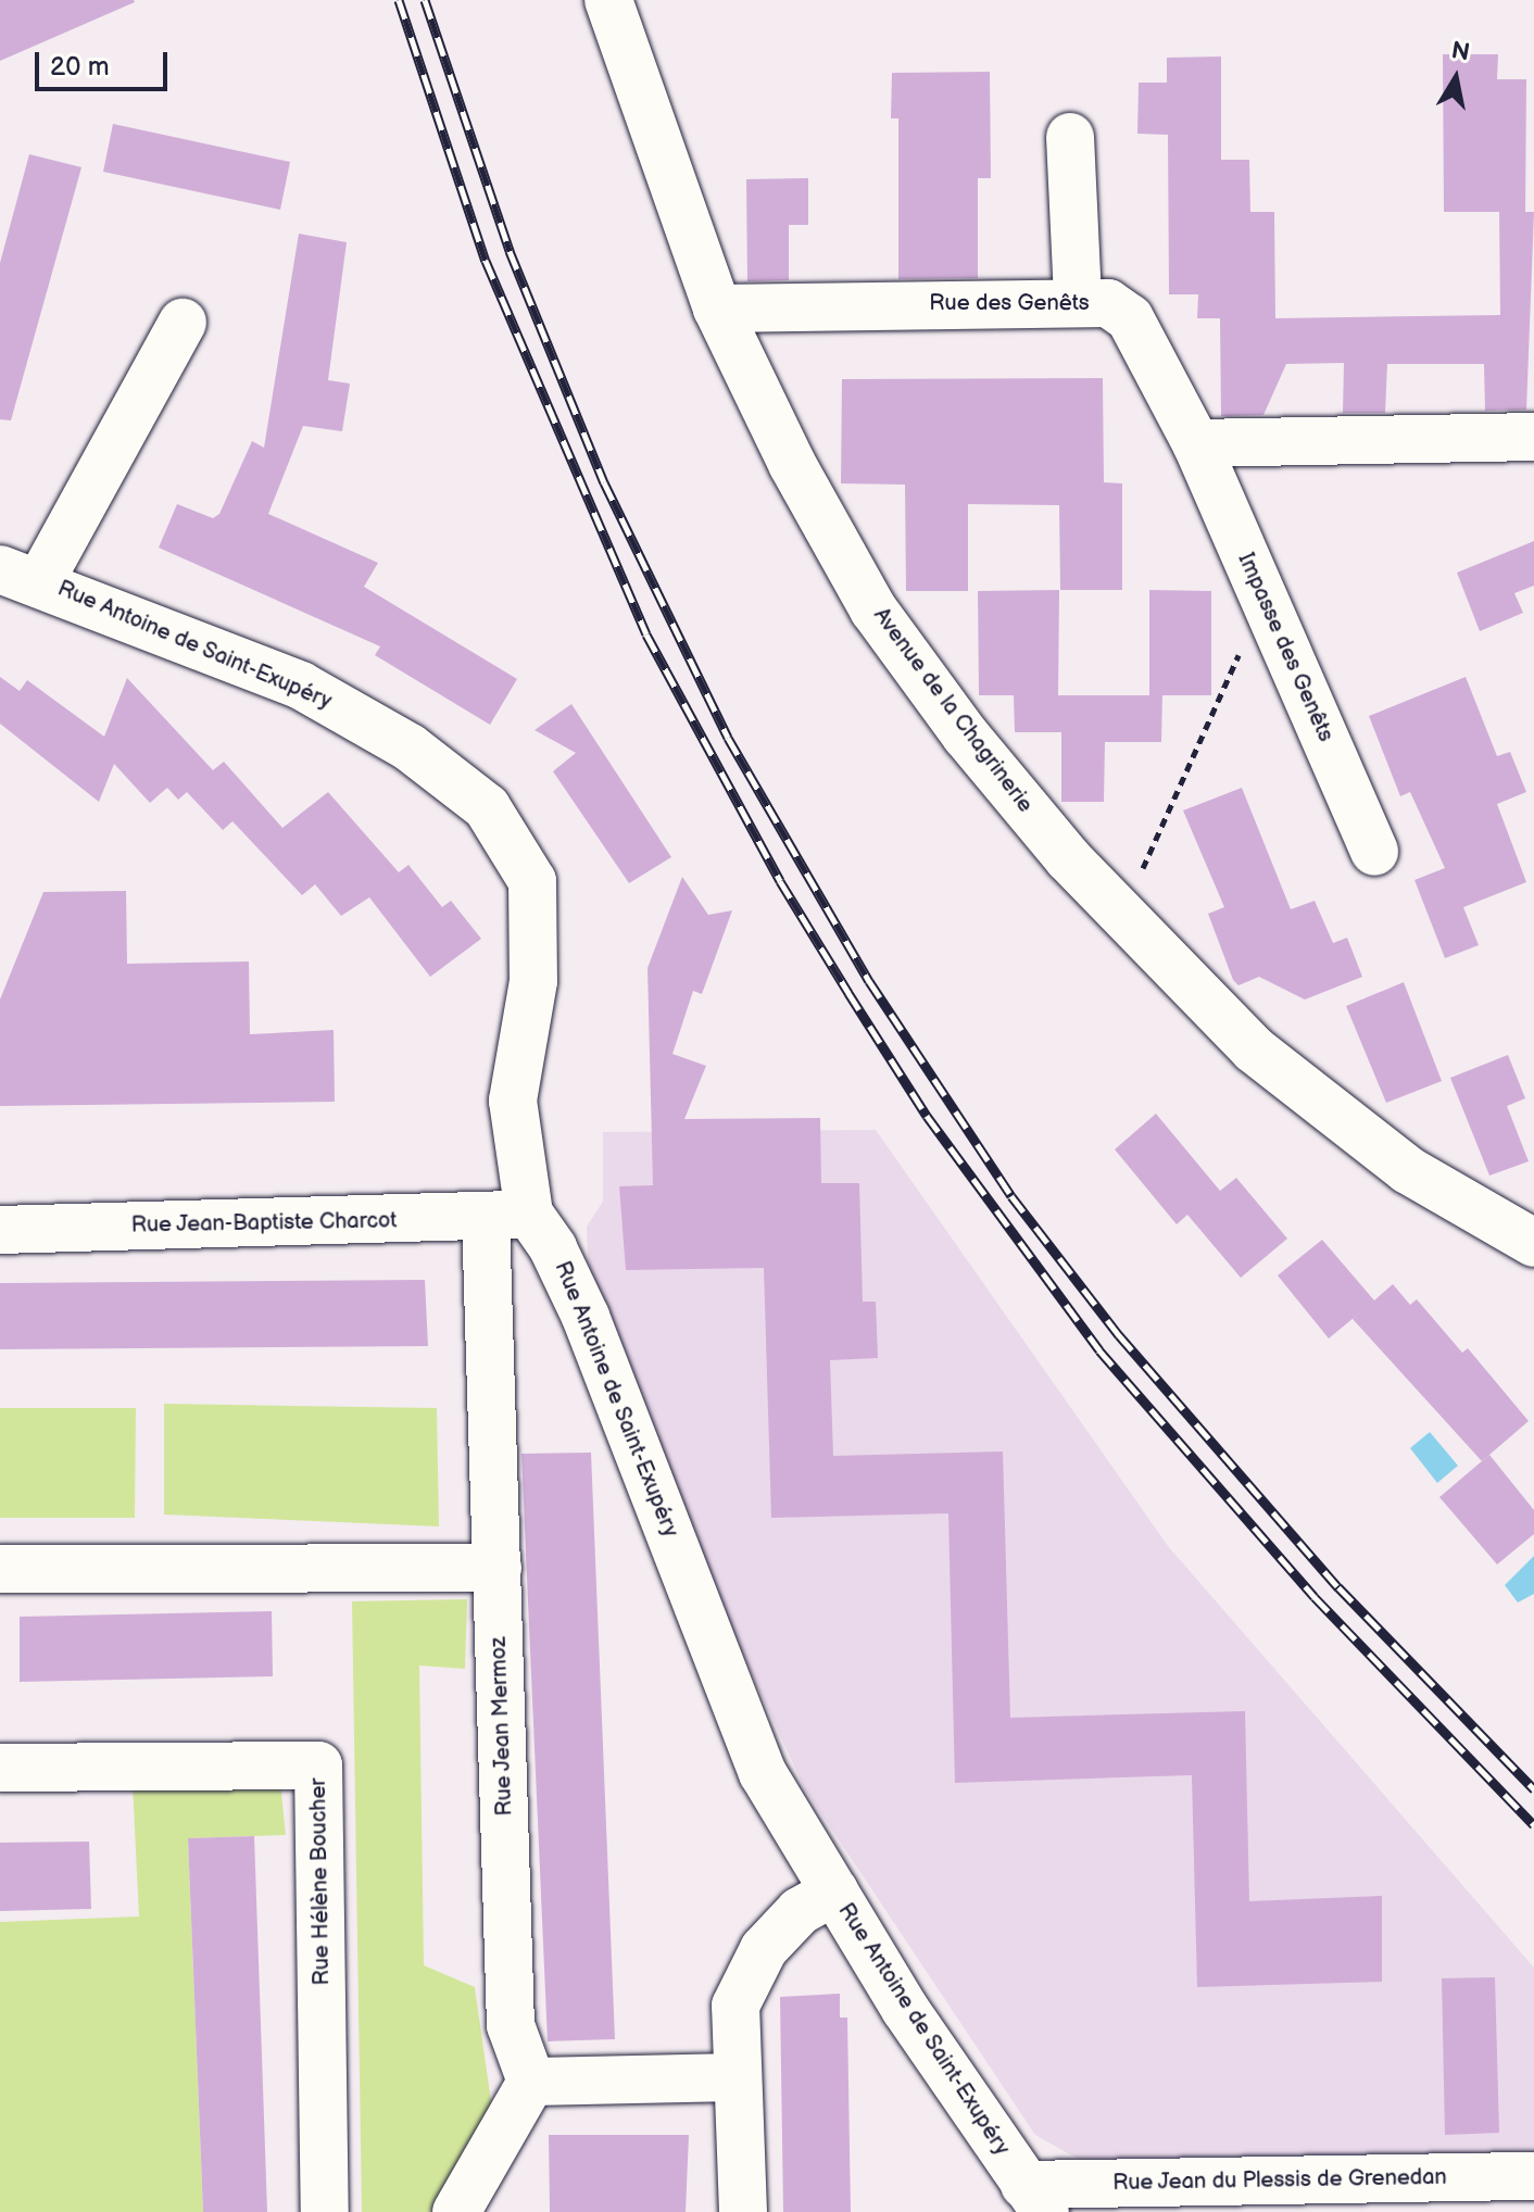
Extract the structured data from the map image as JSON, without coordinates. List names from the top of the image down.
{
  "streets": {
    "street": [
      "Rue des Genêts",
      "Rue Antoine de Saint-Exupéry",
      "Impasse des Genêts",
      "Avenue de la Chagrinerie",
      "Rue Jean-Baptiste Charcot",
      "Rue Jean Mermoz",
      "Rue Hélène Boucher",
      "Rue Jean du Plessis de Grenedan"
    ]
  },
  "crossings": [
    ["Rue des Genêts", "Impasse des Genêts"],
    ["Rue des Genêts", "Avenue de la Chagrinerie"],
    ["Rue Antoine de Saint-Exupéry", "Rue Jean-Baptiste Charcot"],
    ["Rue Antoine de Saint-Exupéry", "Rue Jean Mermoz"],
    ["Rue Antoine de Saint-Exupéry", "Rue Jean du Plessis de Grenedan"],
    ["Rue Jean-Baptiste Charcot", "Rue Jean Mermoz"]
  ],
  "scale_bar": "20 m",
  "north": "top"
}
